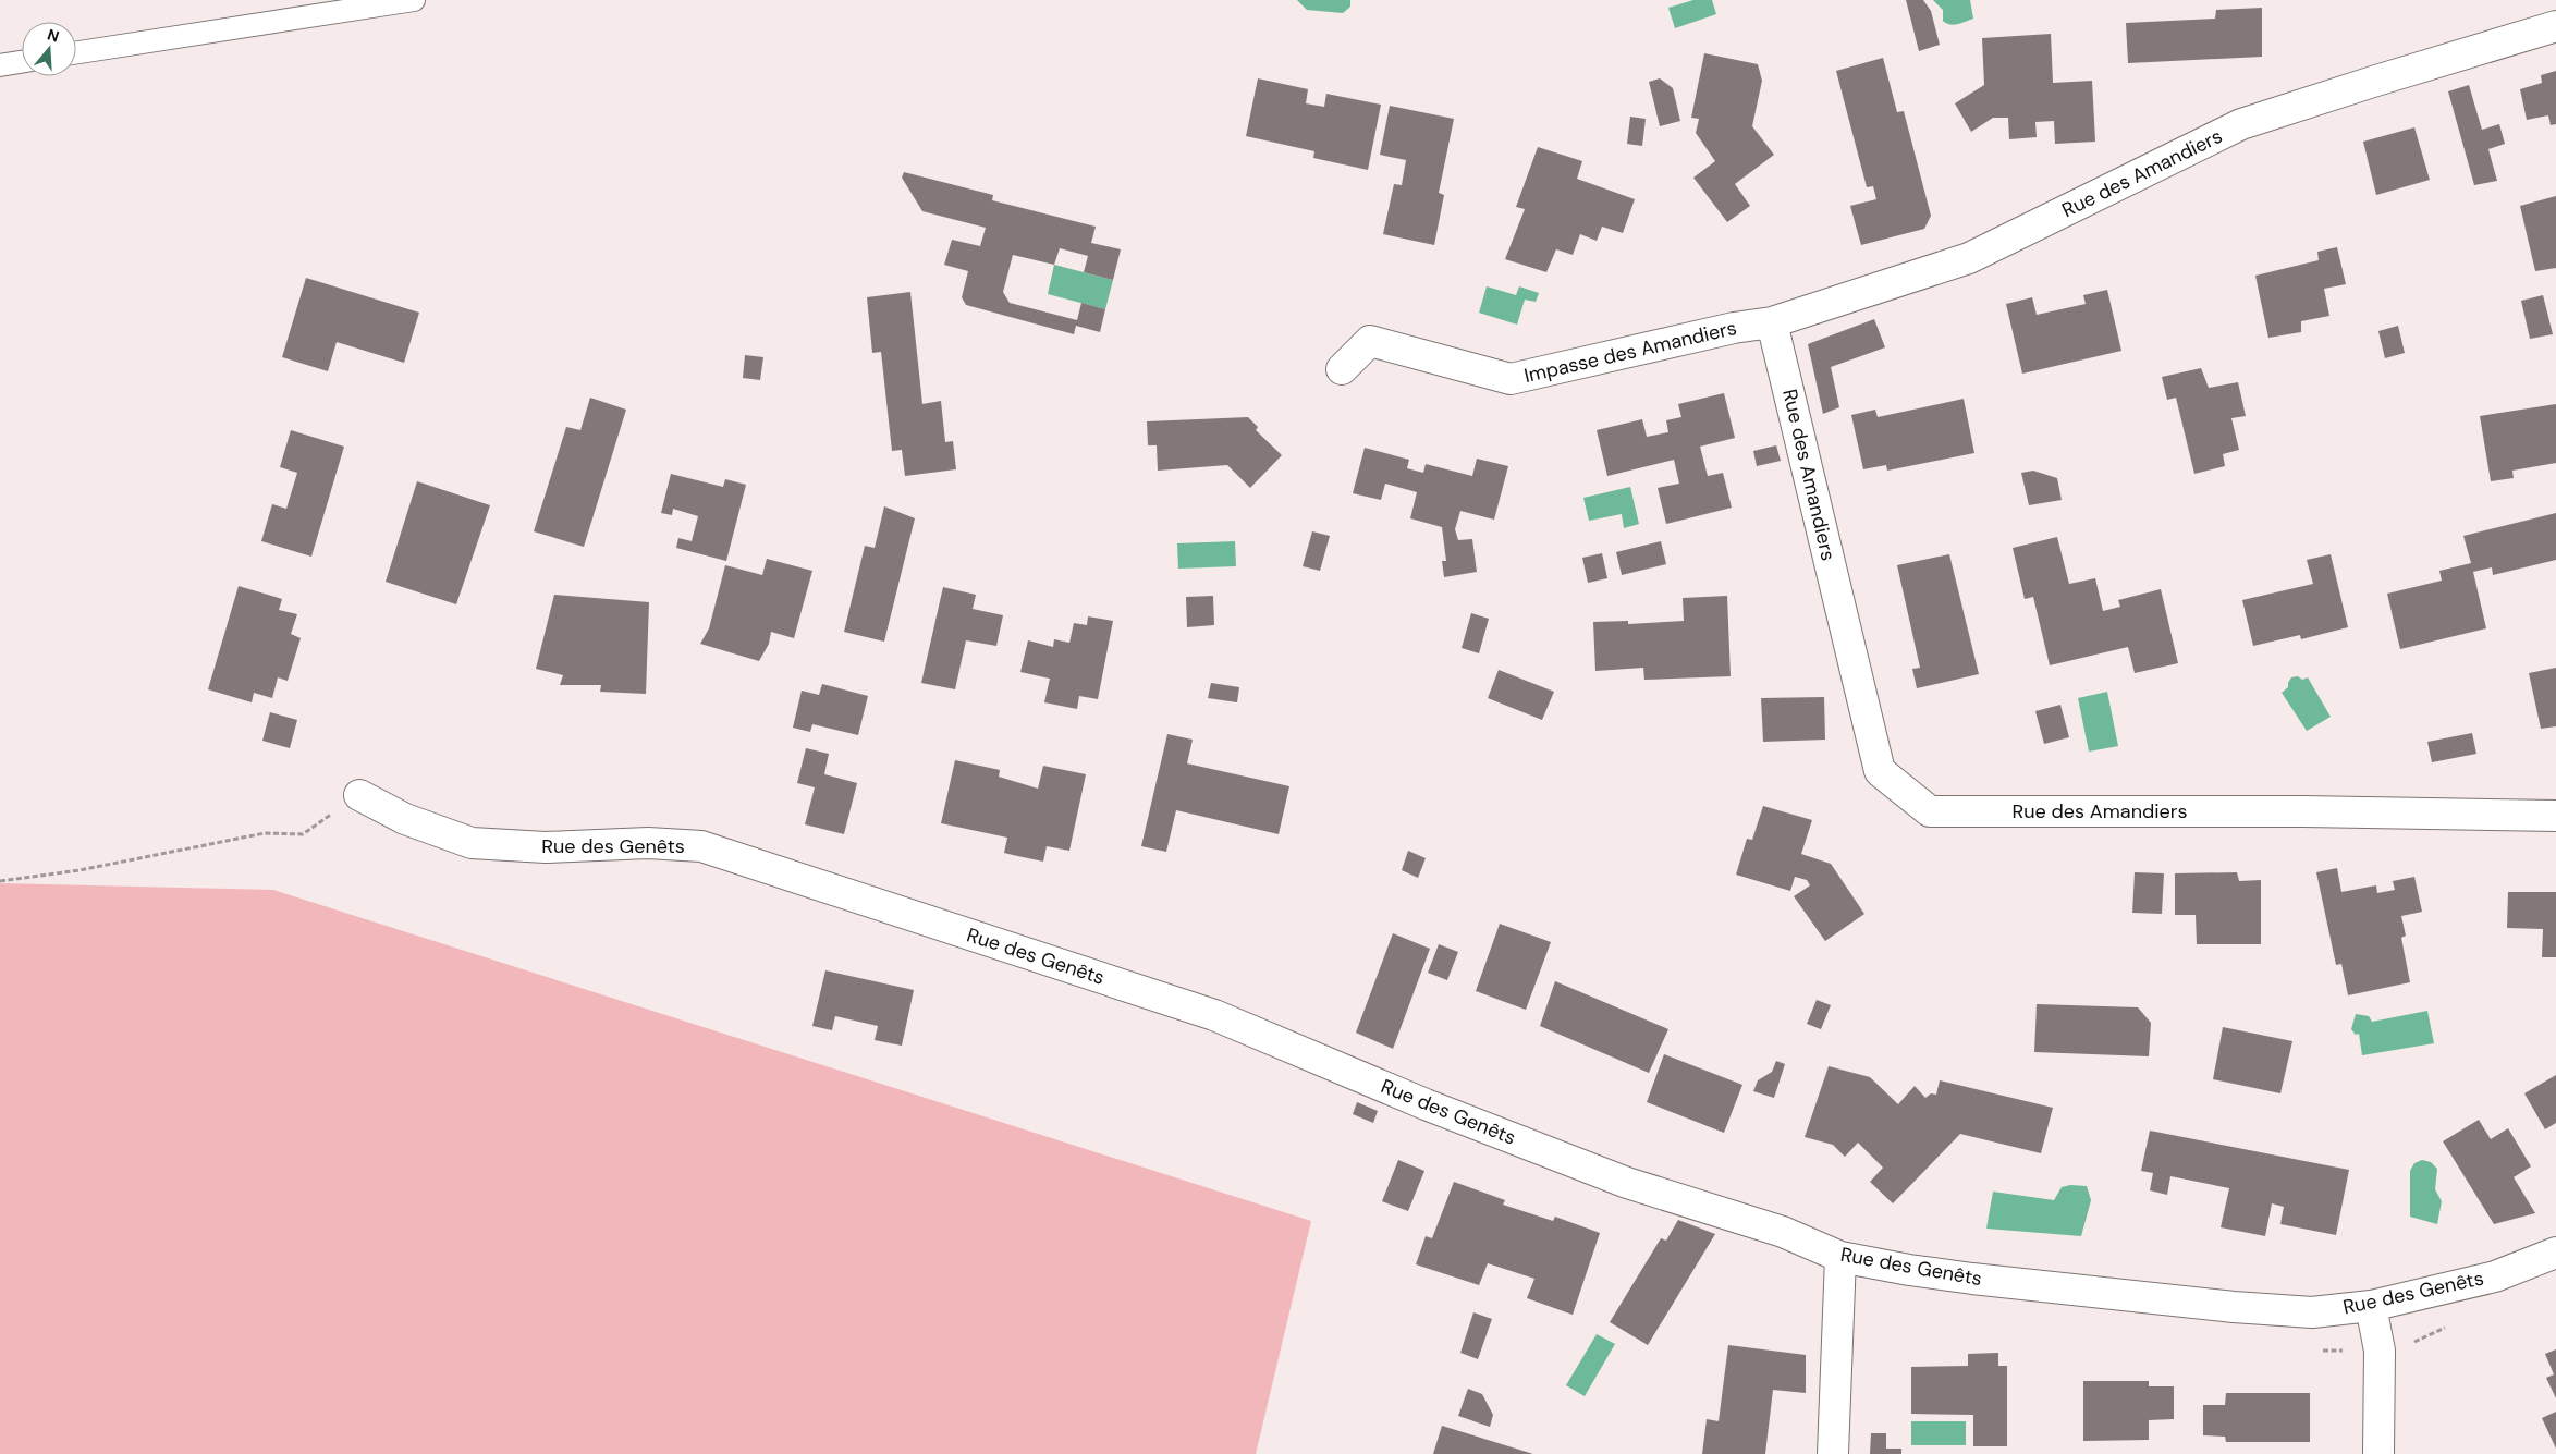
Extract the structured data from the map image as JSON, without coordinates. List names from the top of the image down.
{
  "streets": {
    "street": ["Rue des Amandiers", "Impasse des Amandiers", "Rue des Genêts"]
  },
  "crossings": [
    ["Rue des Amandiers", "Impasse des Amandiers"]
  ],
  "north": "top"
}
